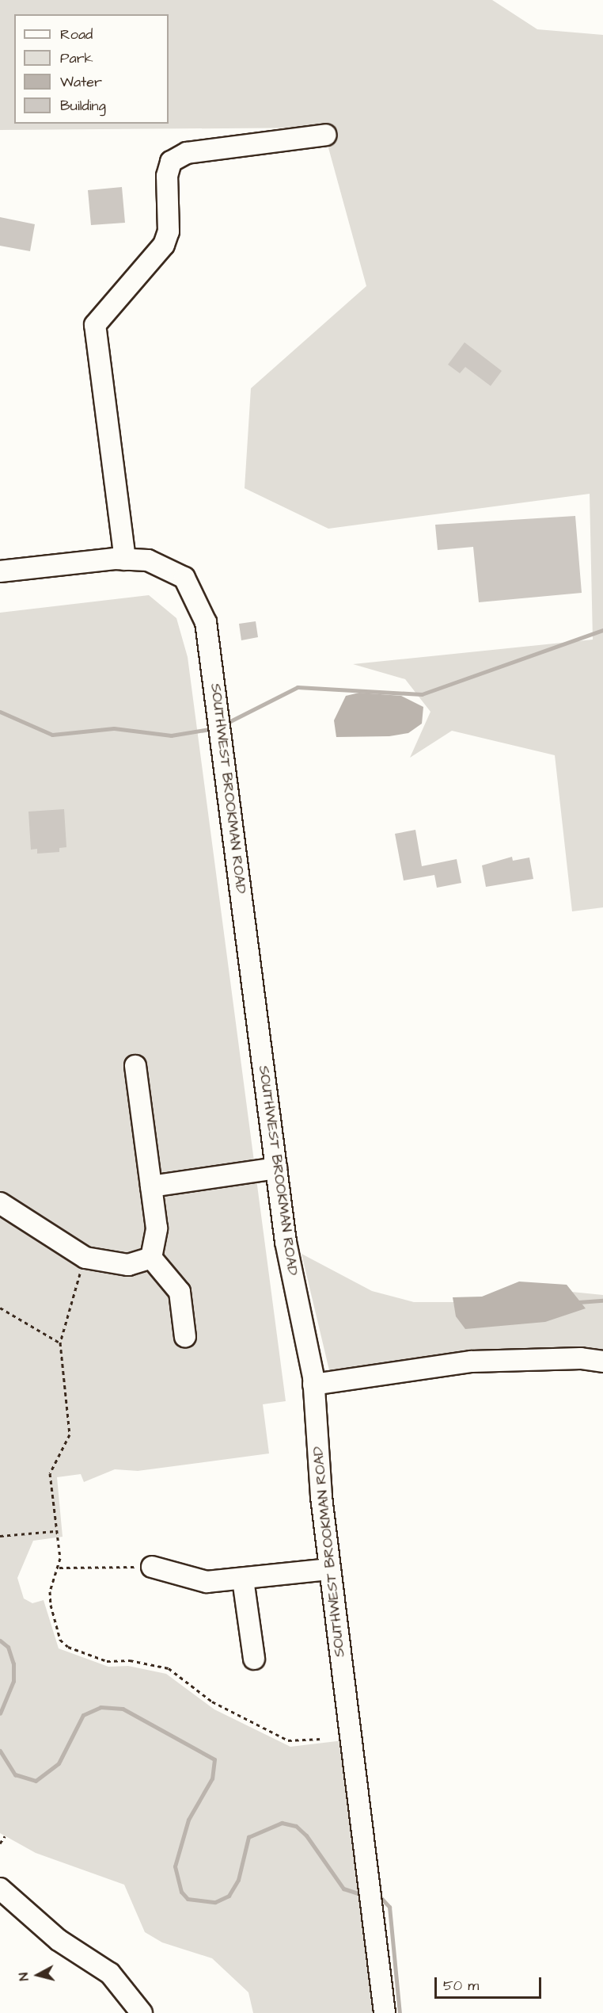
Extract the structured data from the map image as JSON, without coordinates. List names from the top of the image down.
{
  "streets": {
    "street": ["SOUTHWEST BROOKMAN ROAD"]
  },
  "legend": [
    "Road",
    "Park",
    "Water",
    "Building"
  ],
  "scale_bar": "50 m",
  "north": "left"
}
